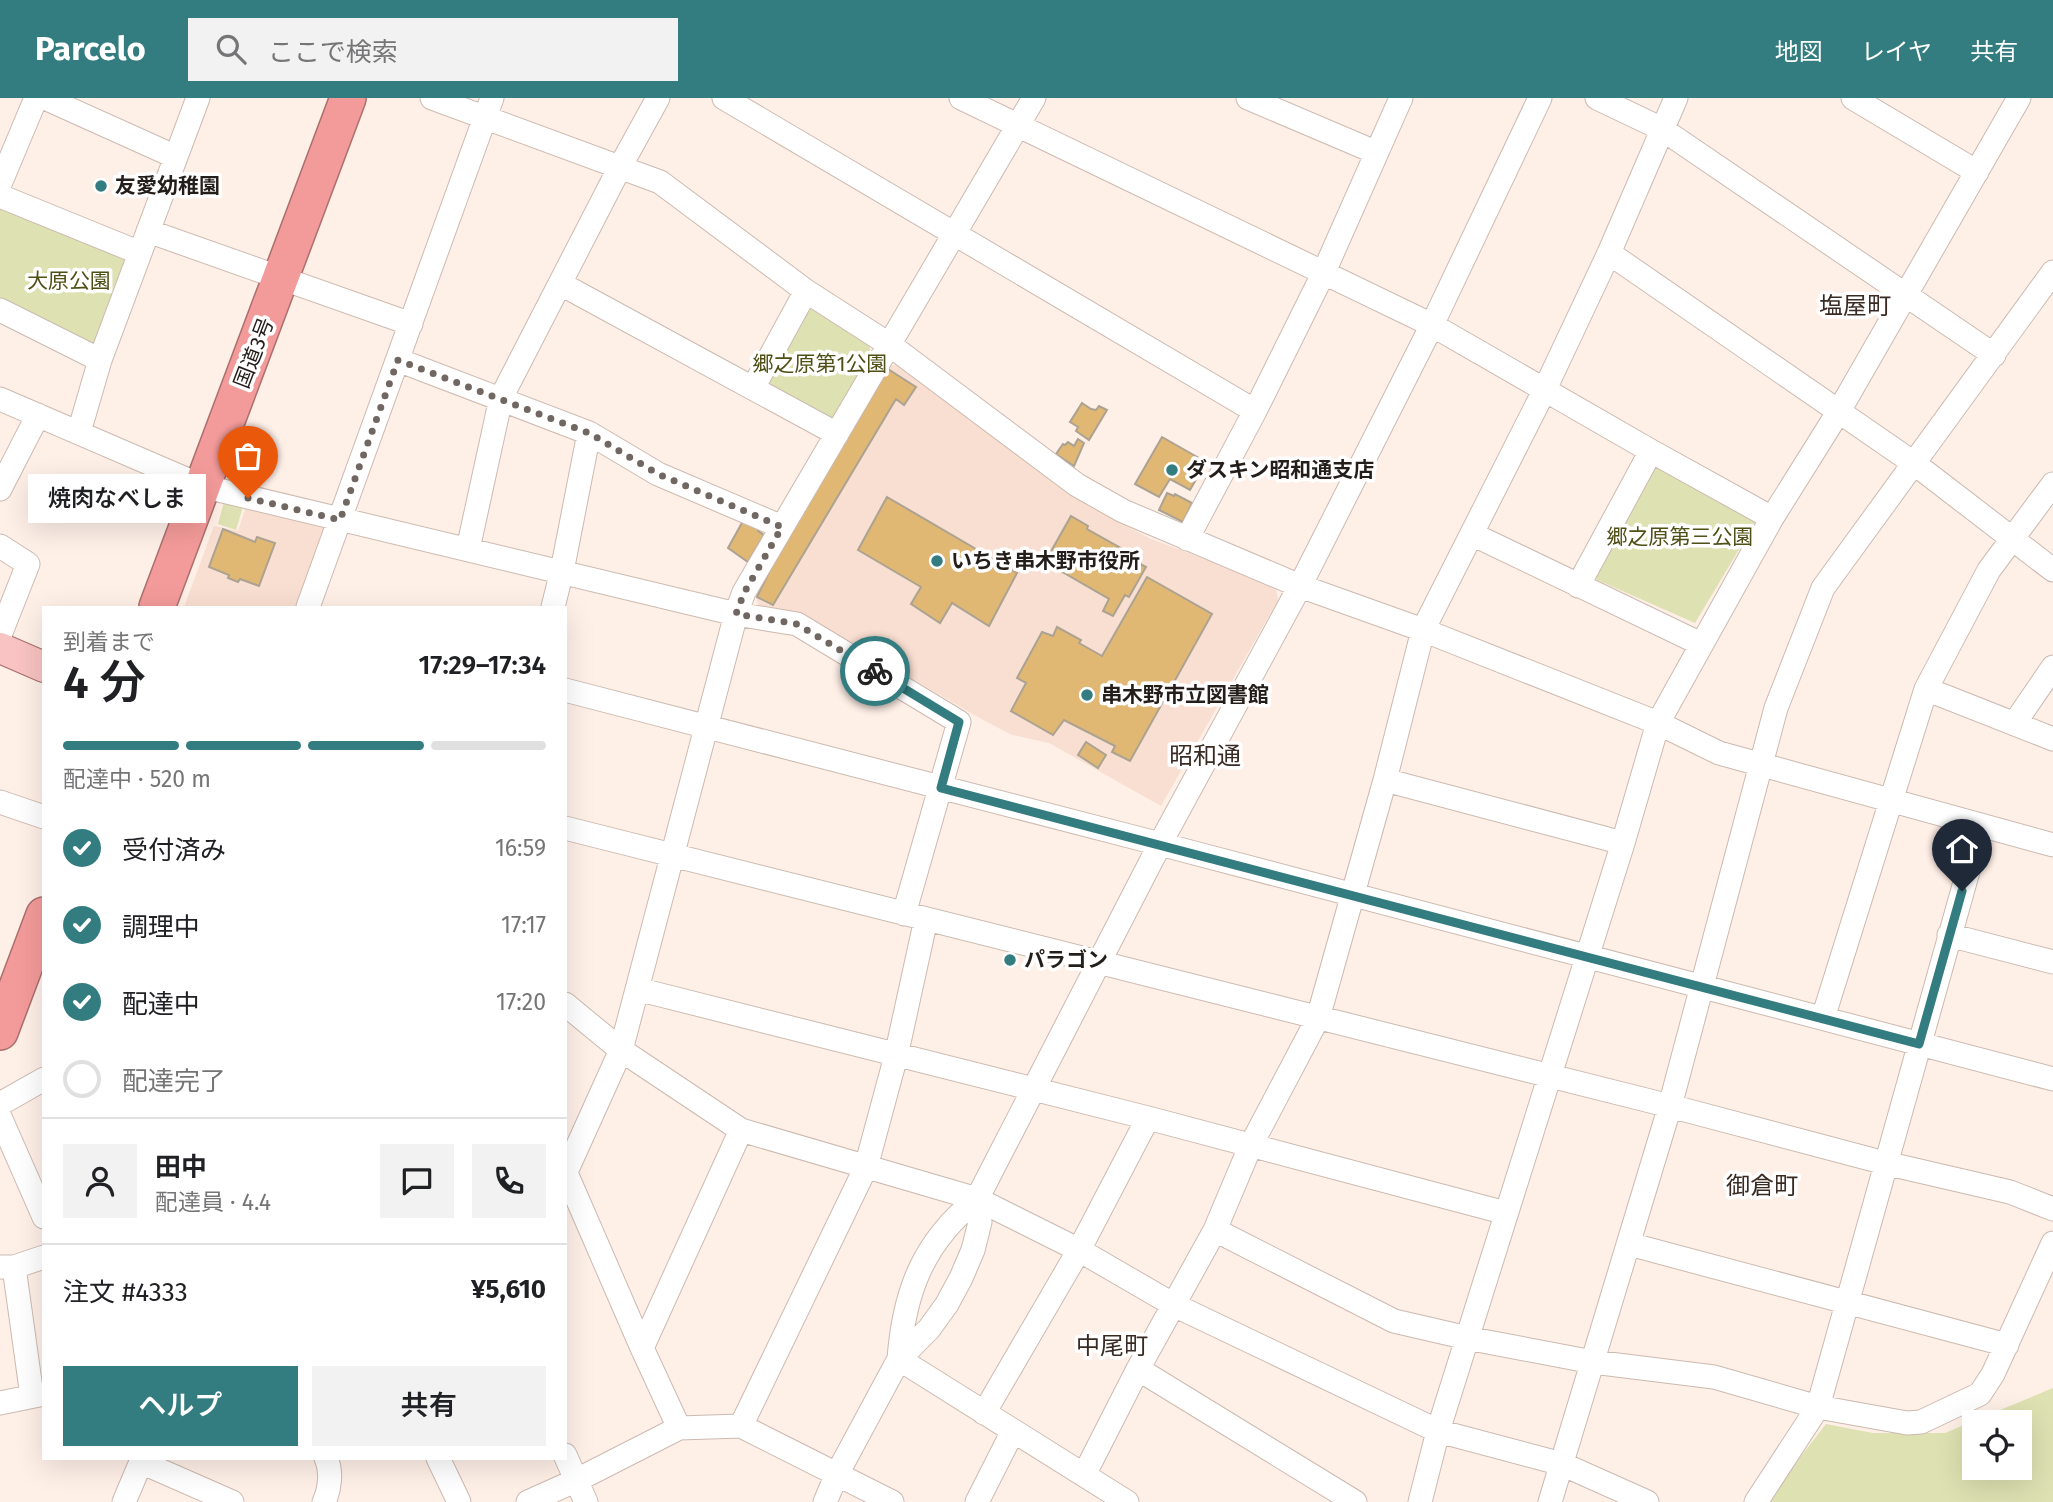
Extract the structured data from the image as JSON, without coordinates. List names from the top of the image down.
{
  "streets": {
    "highway": ["国道3号"]
  },
  "districts": [
    "塩屋町",
    "昭和通",
    "御倉町",
    "中尾町"
  ],
  "parks": ["大原公園", "郷之原第1公園", "郷之原第三公園"],
  "places": [
    "友愛幼稚園",
    "ダスキン昭和通支店",
    "焼肉なべしま",
    "いちき串木野市役所",
    "串木野市立図書館",
    "パラゴン"
  ],
  "page": {
    "header": "Parcelo",
    "search": "ここで検索",
    "nav": ["地図", "レイヤ", "共有"],
    "bubble": "焼肉なべしま",
    "heading": ["4 分", "到着まで", "17:29–17:34"],
    "panel": [
      "田中",
      "配達員 · 4.4",
      "注文 #4333",
      "¥5,610"
    ],
    "bar": "配達中 · 520 m",
    "list": [
      ["受付済み", "16:59"],
      ["調理中", "17:17"],
      ["配達中", "17:20"],
      "配達完了"
    ],
    "buttons": ["ヘルプ", "共有"]
  }
}
